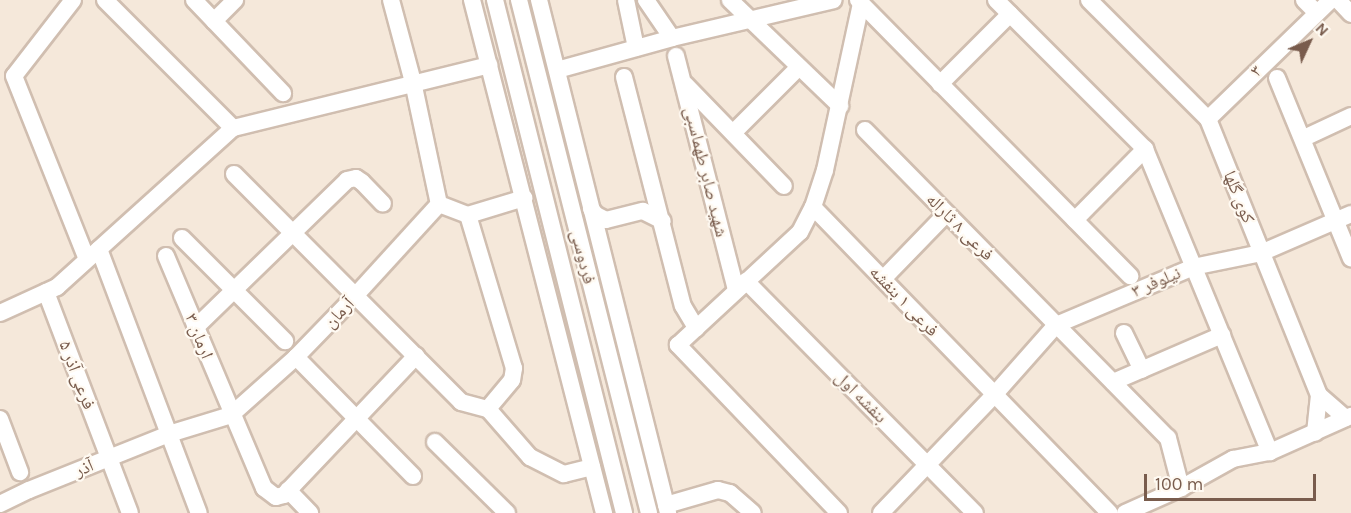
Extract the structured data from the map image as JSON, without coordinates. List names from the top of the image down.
{
  "streets": {
    "street": [
      "۳",
      "شهید صابر طهماسبی",
      "کوی گلها",
      "فرعی ۸ ثاراله",
      "فردوسی",
      "نیلوفر ۳",
      "فرعی ۱ بنفشه",
      "آرمان",
      "ارمان ۳",
      "فرعی آذر ۵",
      "بنفشه اول",
      "آذر"
    ]
  },
  "crossings": [
    ["۳", "کوی گلها"],
    ["شهید صابر طهماسبی", "بنفشه اول"],
    ["کوی گلها", "نیلوفر ۳"],
    ["فرعی ۸ ثاراله", "نیلوفر ۳"],
    ["آرمان", "ارمان ۳"],
    ["آرمان", "آذر"],
    ["ارمان ۳", "آذر"],
    ["فرعی آذر ۵", "آذر"]
  ],
  "scale_bar": "100 m",
  "north": "top right"
}
